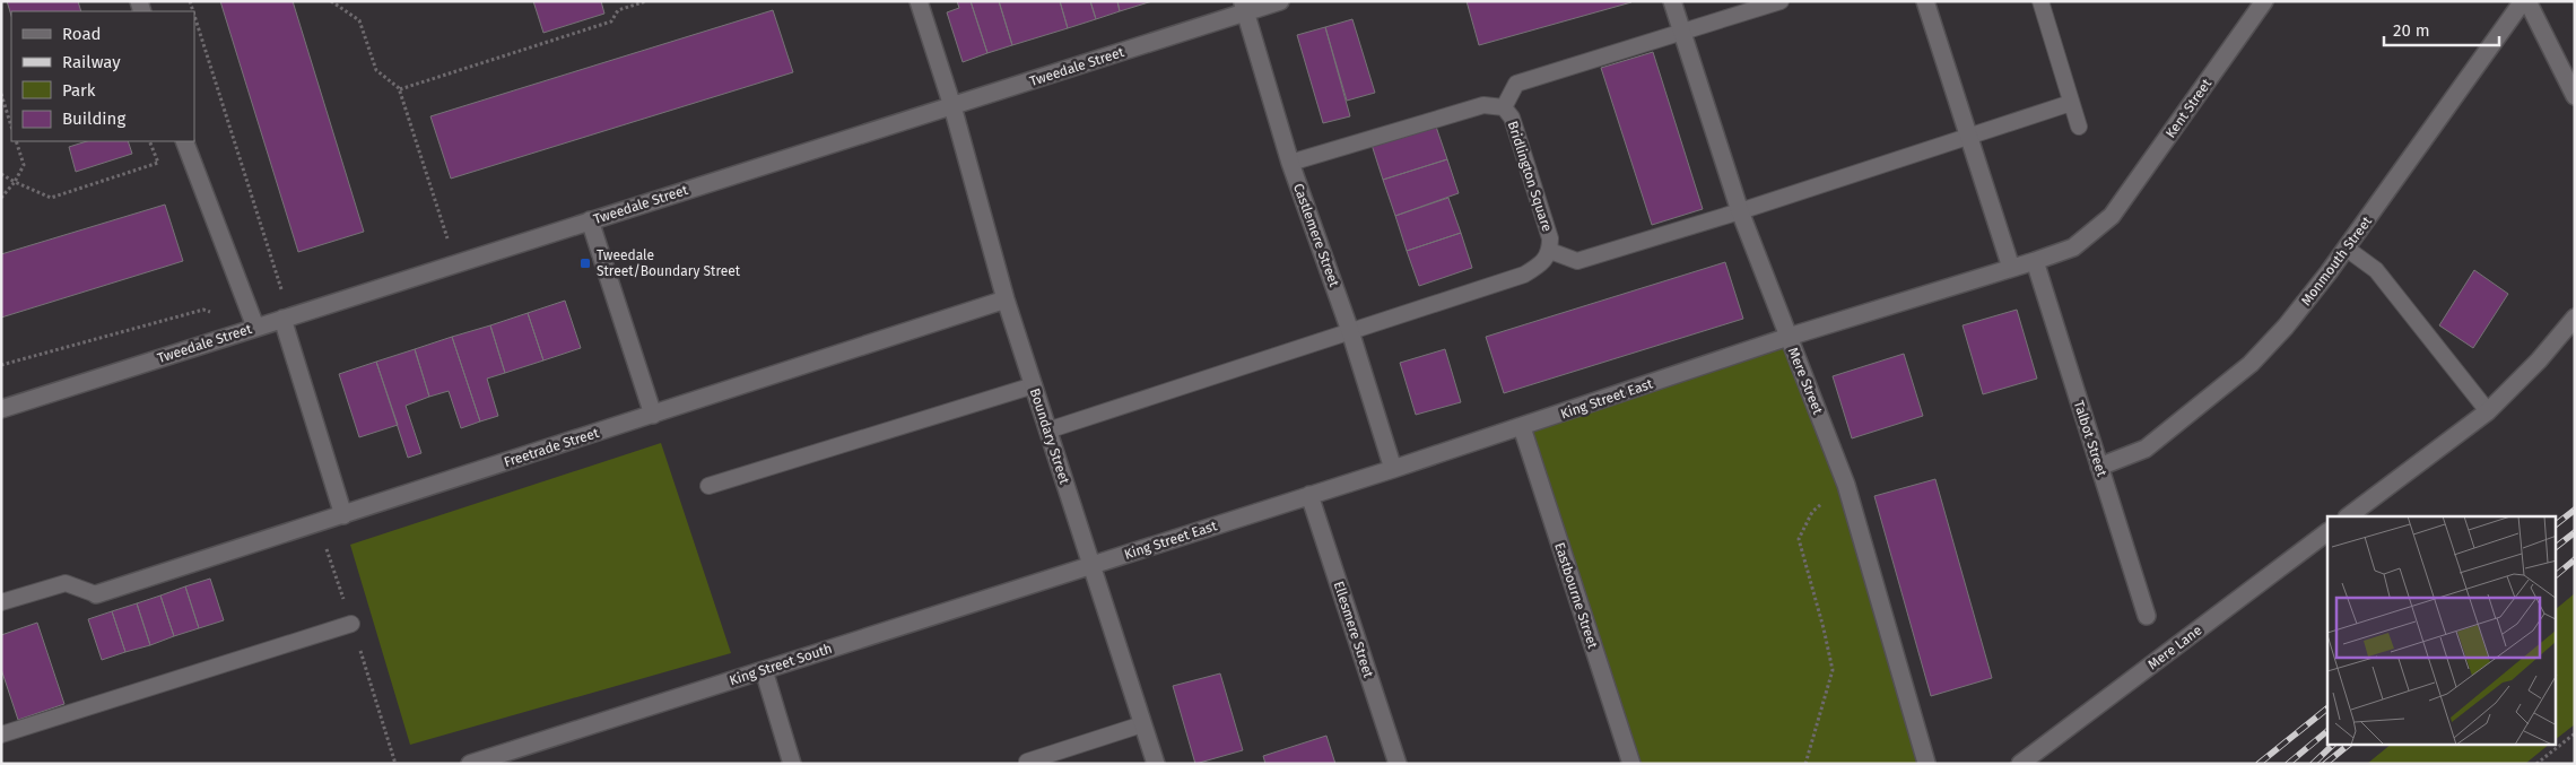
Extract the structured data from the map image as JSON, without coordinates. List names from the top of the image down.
{
  "streets": {
    "street": [
      "Tweedale Street",
      "Kent Street",
      "Castlemere Street",
      "Monmouth Street",
      "Mere Street",
      "King Street East",
      "Boundary Street",
      "Talbot Street",
      "Freetrade Street",
      "Eastbourne Street",
      "Ellesmere Street",
      "Mere Lane",
      "King Street South"
    ],
    "lane": ["Bridlington Square"]
  },
  "crossings": [
    ["Tweedale Street", "Castlemere Street"],
    ["Tweedale Street", "Boundary Street"],
    ["Kent Street", "King Street East"],
    ["Bridlington Square", "Castlemere Street"],
    ["Bridlington Square", "Boundary Street"],
    ["Castlemere Street", "King Street East"],
    ["Monmouth Street", "Talbot Street"],
    ["Mere Street", "King Street East"],
    ["King Street East", "Boundary Street"],
    ["King Street East", "Talbot Street"],
    ["King Street East", "Eastbourne Street"],
    ["King Street East", "Ellesmere Street"],
    ["King Street East", "King Street South"],
    ["Boundary Street", "Freetrade Street"],
    ["Boundary Street", "King Street South"]
  ],
  "places": {
    "transit": ["Tweedale Street/Boundary Street"]
  },
  "legend": [
    "Road",
    "Railway",
    "Park",
    "Building"
  ],
  "scale_bar": "20 m"
}
